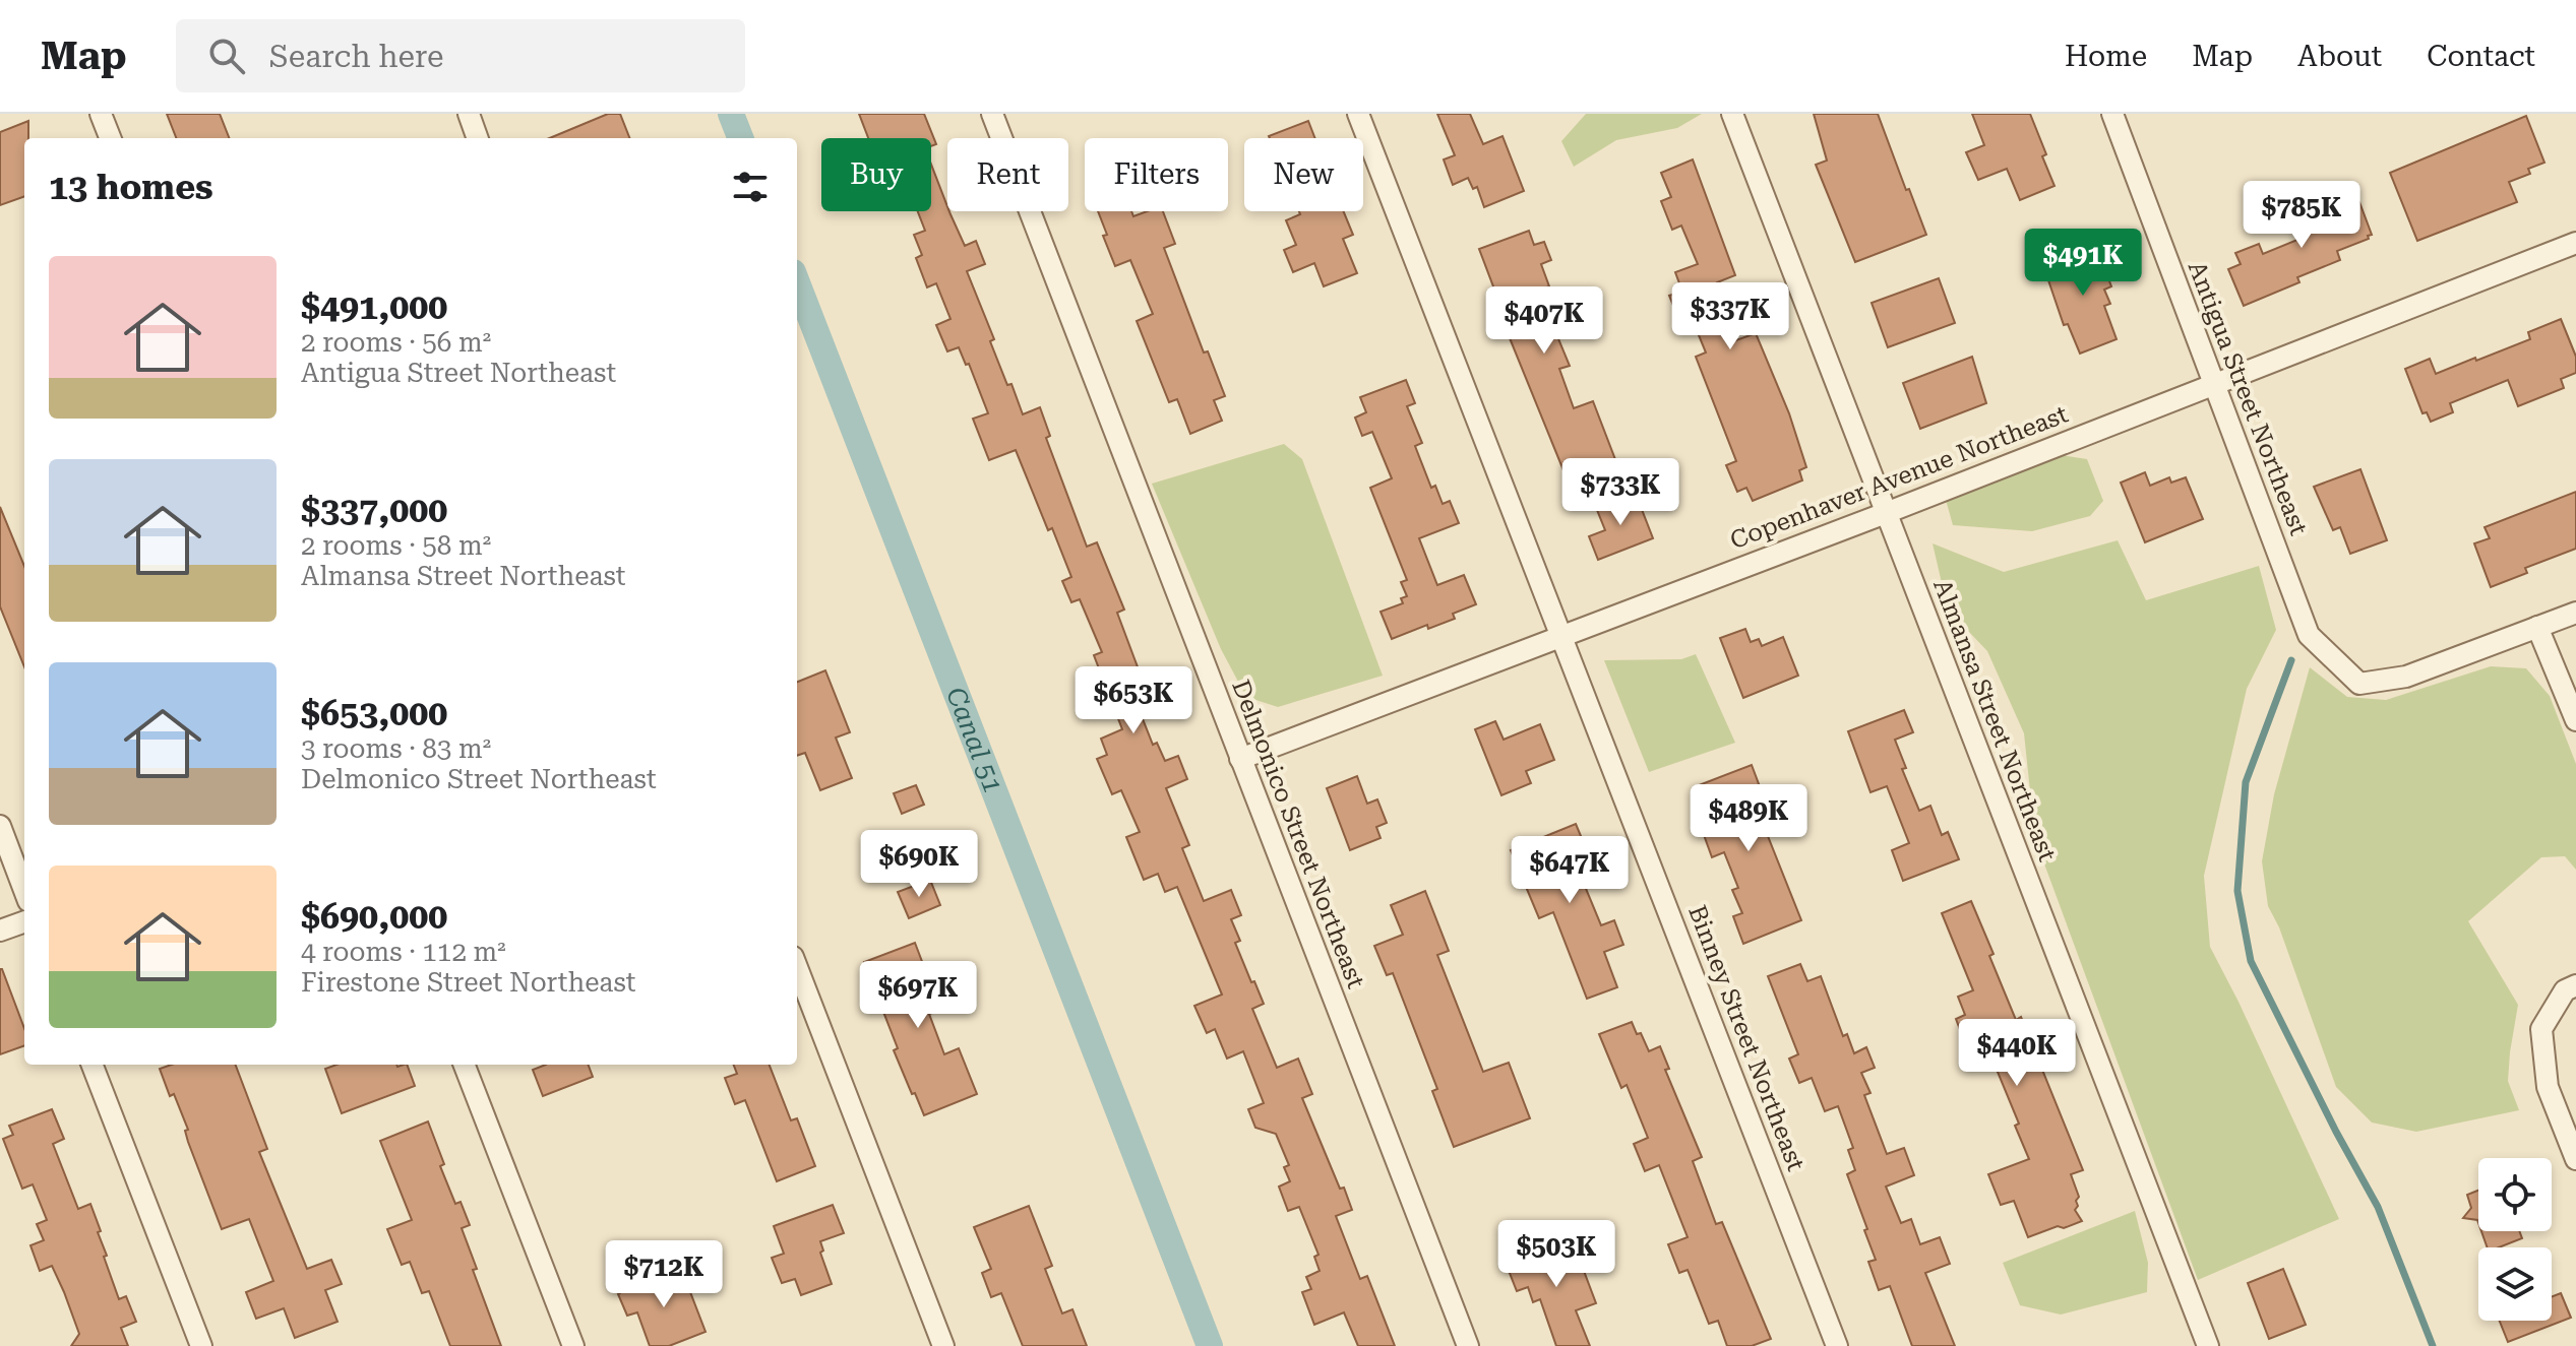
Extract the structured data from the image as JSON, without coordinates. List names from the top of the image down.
{
  "streets": {
    "street": [
      "Antigua Street Northeast",
      "Copenhaver Avenue Northeast",
      "Almansa Street Northeast",
      "Delmonico Street Northeast",
      "Binney Street Northeast"
    ]
  },
  "crossings": [
    ["Antigua Street Northeast", "Copenhaver Avenue Northeast"],
    ["Copenhaver Avenue Northeast", "Almansa Street Northeast"],
    ["Copenhaver Avenue Northeast", "Delmonico Street Northeast"],
    ["Copenhaver Avenue Northeast", "Binney Street Northeast"]
  ],
  "water": ["Canal 51"],
  "page": {
    "header": "Map",
    "search": "Search here",
    "nav": [
      "Home",
      "Map",
      "About",
      "Contact"
    ],
    "chip": [
      "Buy",
      "Rent",
      "Filters",
      "New"
    ],
    "heading": "13 homes",
    "price": [
      "$785K",
      "$491K",
      "$337K",
      "$407K",
      "$733K",
      "$653K",
      "$489K",
      "$690K",
      "$647K",
      "$697K",
      "$440K",
      "$503K",
      "$712K"
    ],
    "list": [
      {
        "name": "$491,000",
        "note": "2 rooms · 56 m² · Antigua Street Northeast"
      },
      {
        "name": "$337,000",
        "note": "2 rooms · 58 m² · Almansa Street Northeast"
      },
      {
        "name": "$653,000",
        "note": "3 rooms · 83 m² · Delmonico Street Northeast"
      },
      {
        "name": "$690,000",
        "note": "4 rooms · 112 m² · Firestone Street Northeast"
      }
    ]
  }
}
